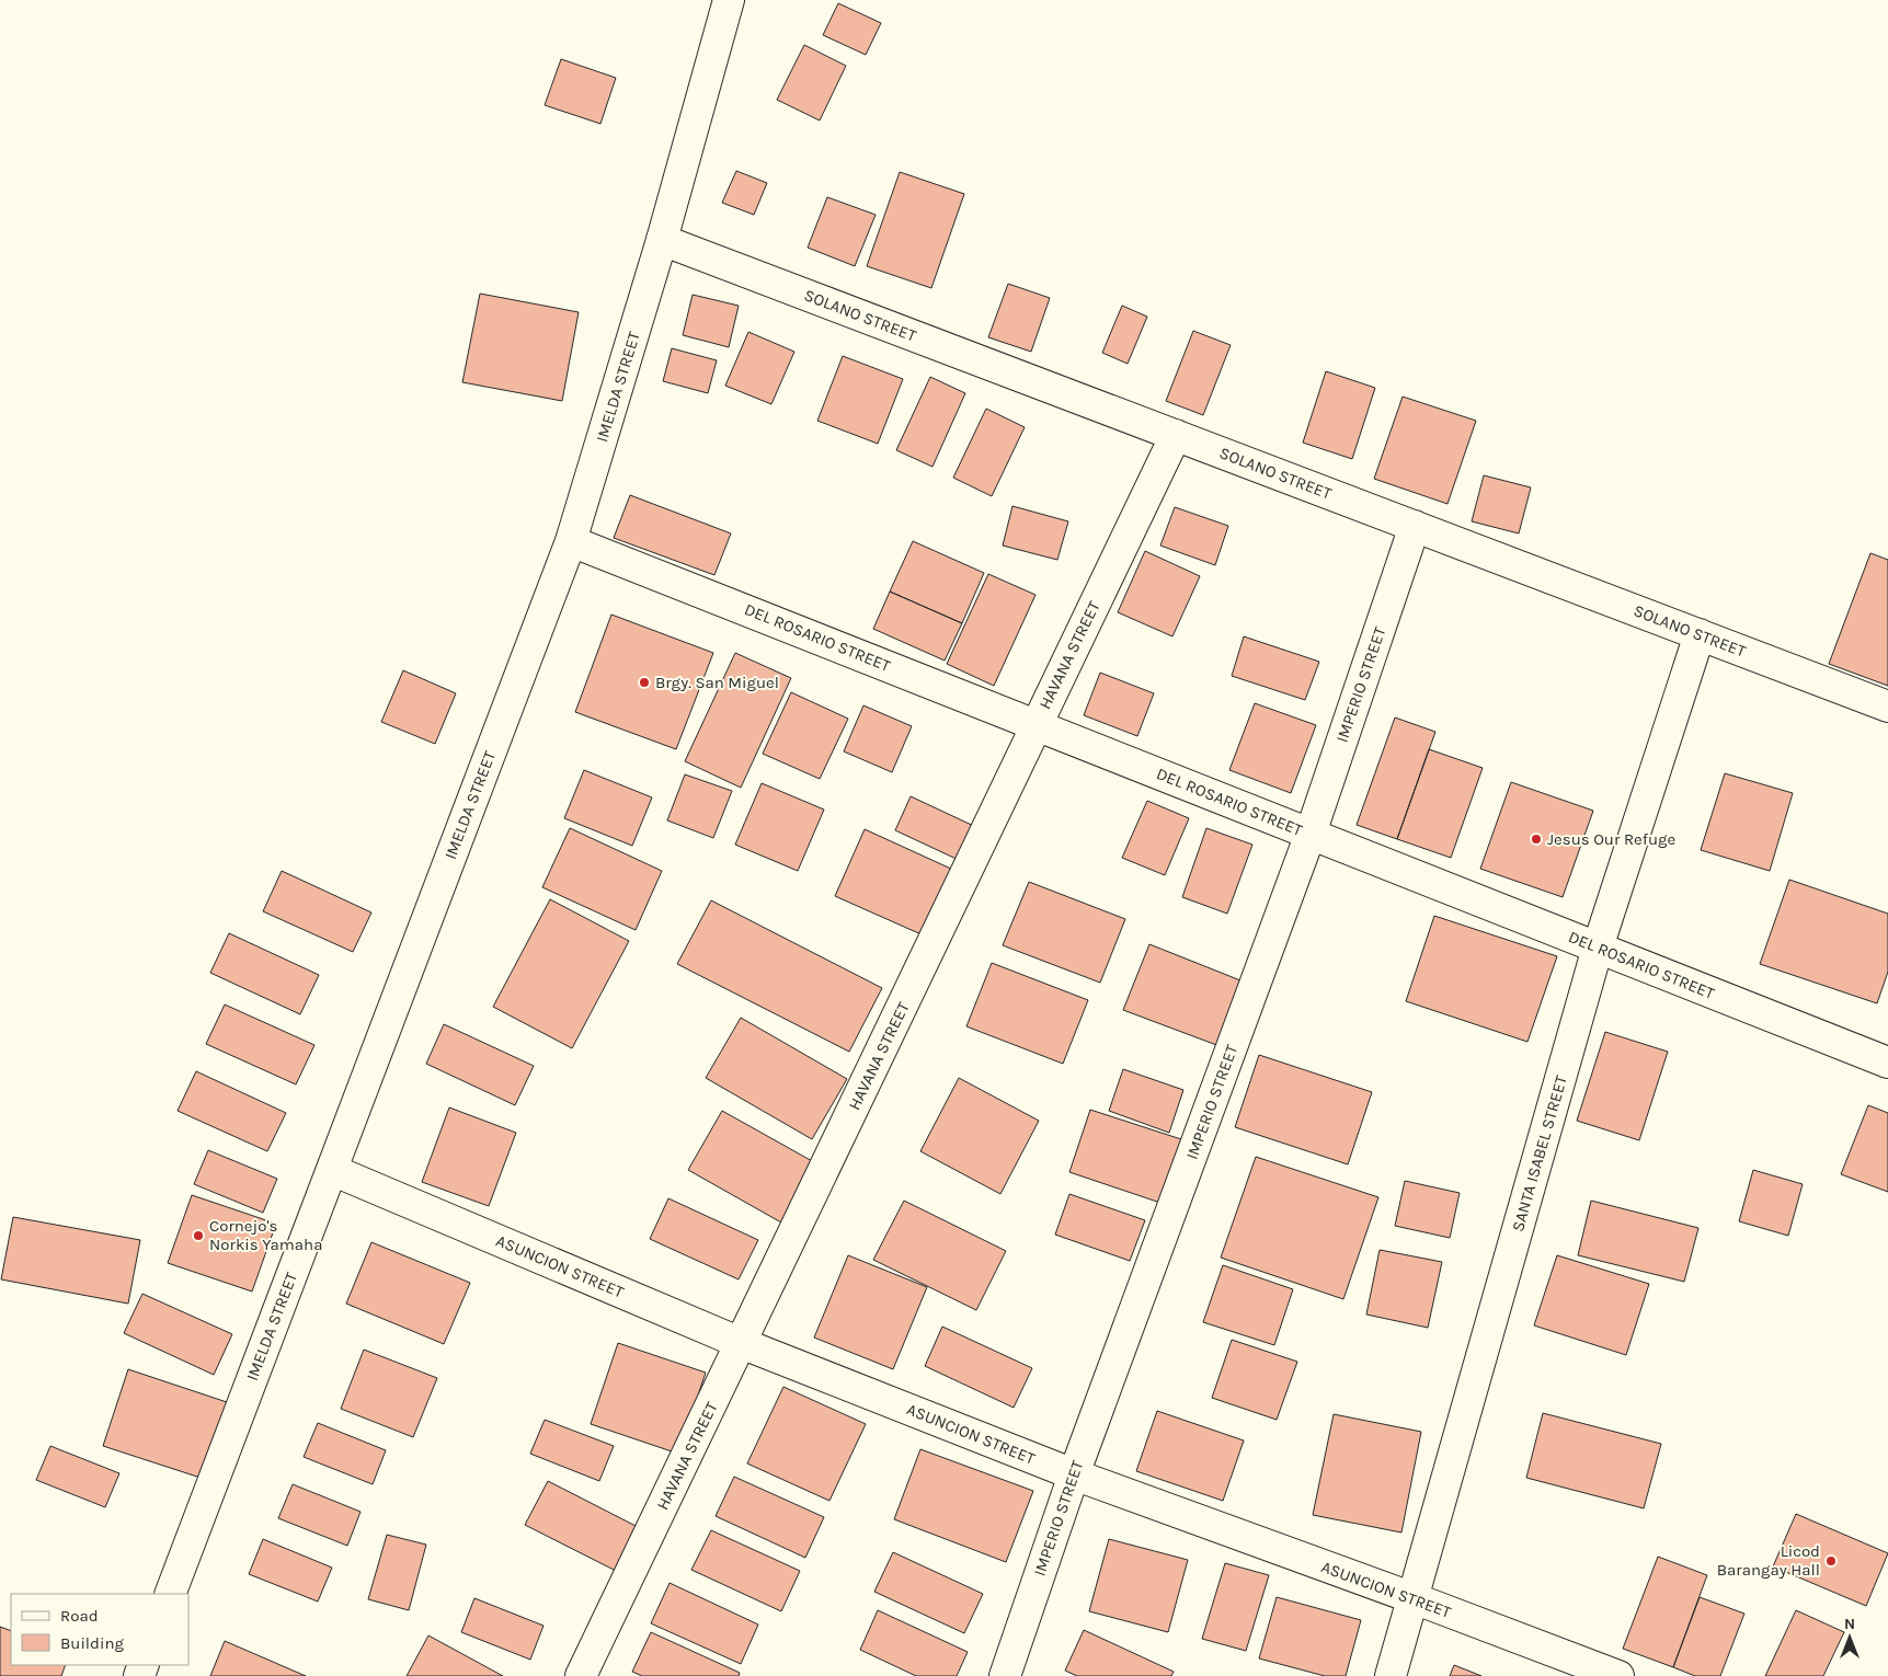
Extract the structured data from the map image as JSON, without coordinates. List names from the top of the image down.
{
  "streets": {
    "street": [
      "SOLANO STREET",
      "IMELDA STREET",
      "DEL ROSARIO STREET",
      "HAVANA STREET",
      "IMPERIO STREET",
      "SANTA ISABEL STREET",
      "ASUNCION STREET"
    ]
  },
  "crossings": [
    ["SOLANO STREET", "IMELDA STREET"],
    ["SOLANO STREET", "HAVANA STREET"],
    ["SOLANO STREET", "IMPERIO STREET"],
    ["SOLANO STREET", "SANTA ISABEL STREET"],
    ["IMELDA STREET", "DEL ROSARIO STREET"],
    ["IMELDA STREET", "ASUNCION STREET"],
    ["DEL ROSARIO STREET", "HAVANA STREET"],
    ["DEL ROSARIO STREET", "IMPERIO STREET"],
    ["DEL ROSARIO STREET", "SANTA ISABEL STREET"],
    ["HAVANA STREET", "ASUNCION STREET"],
    ["IMPERIO STREET", "ASUNCION STREET"],
    ["SANTA ISABEL STREET", "ASUNCION STREET"]
  ],
  "places": [
    "Brgy. San Miguel",
    "Jesus Our Refuge",
    "Cornejo's Norkis Yamaha",
    "Licod Barangay Hall"
  ],
  "legend": ["Road", "Building"],
  "north": "top"
}
